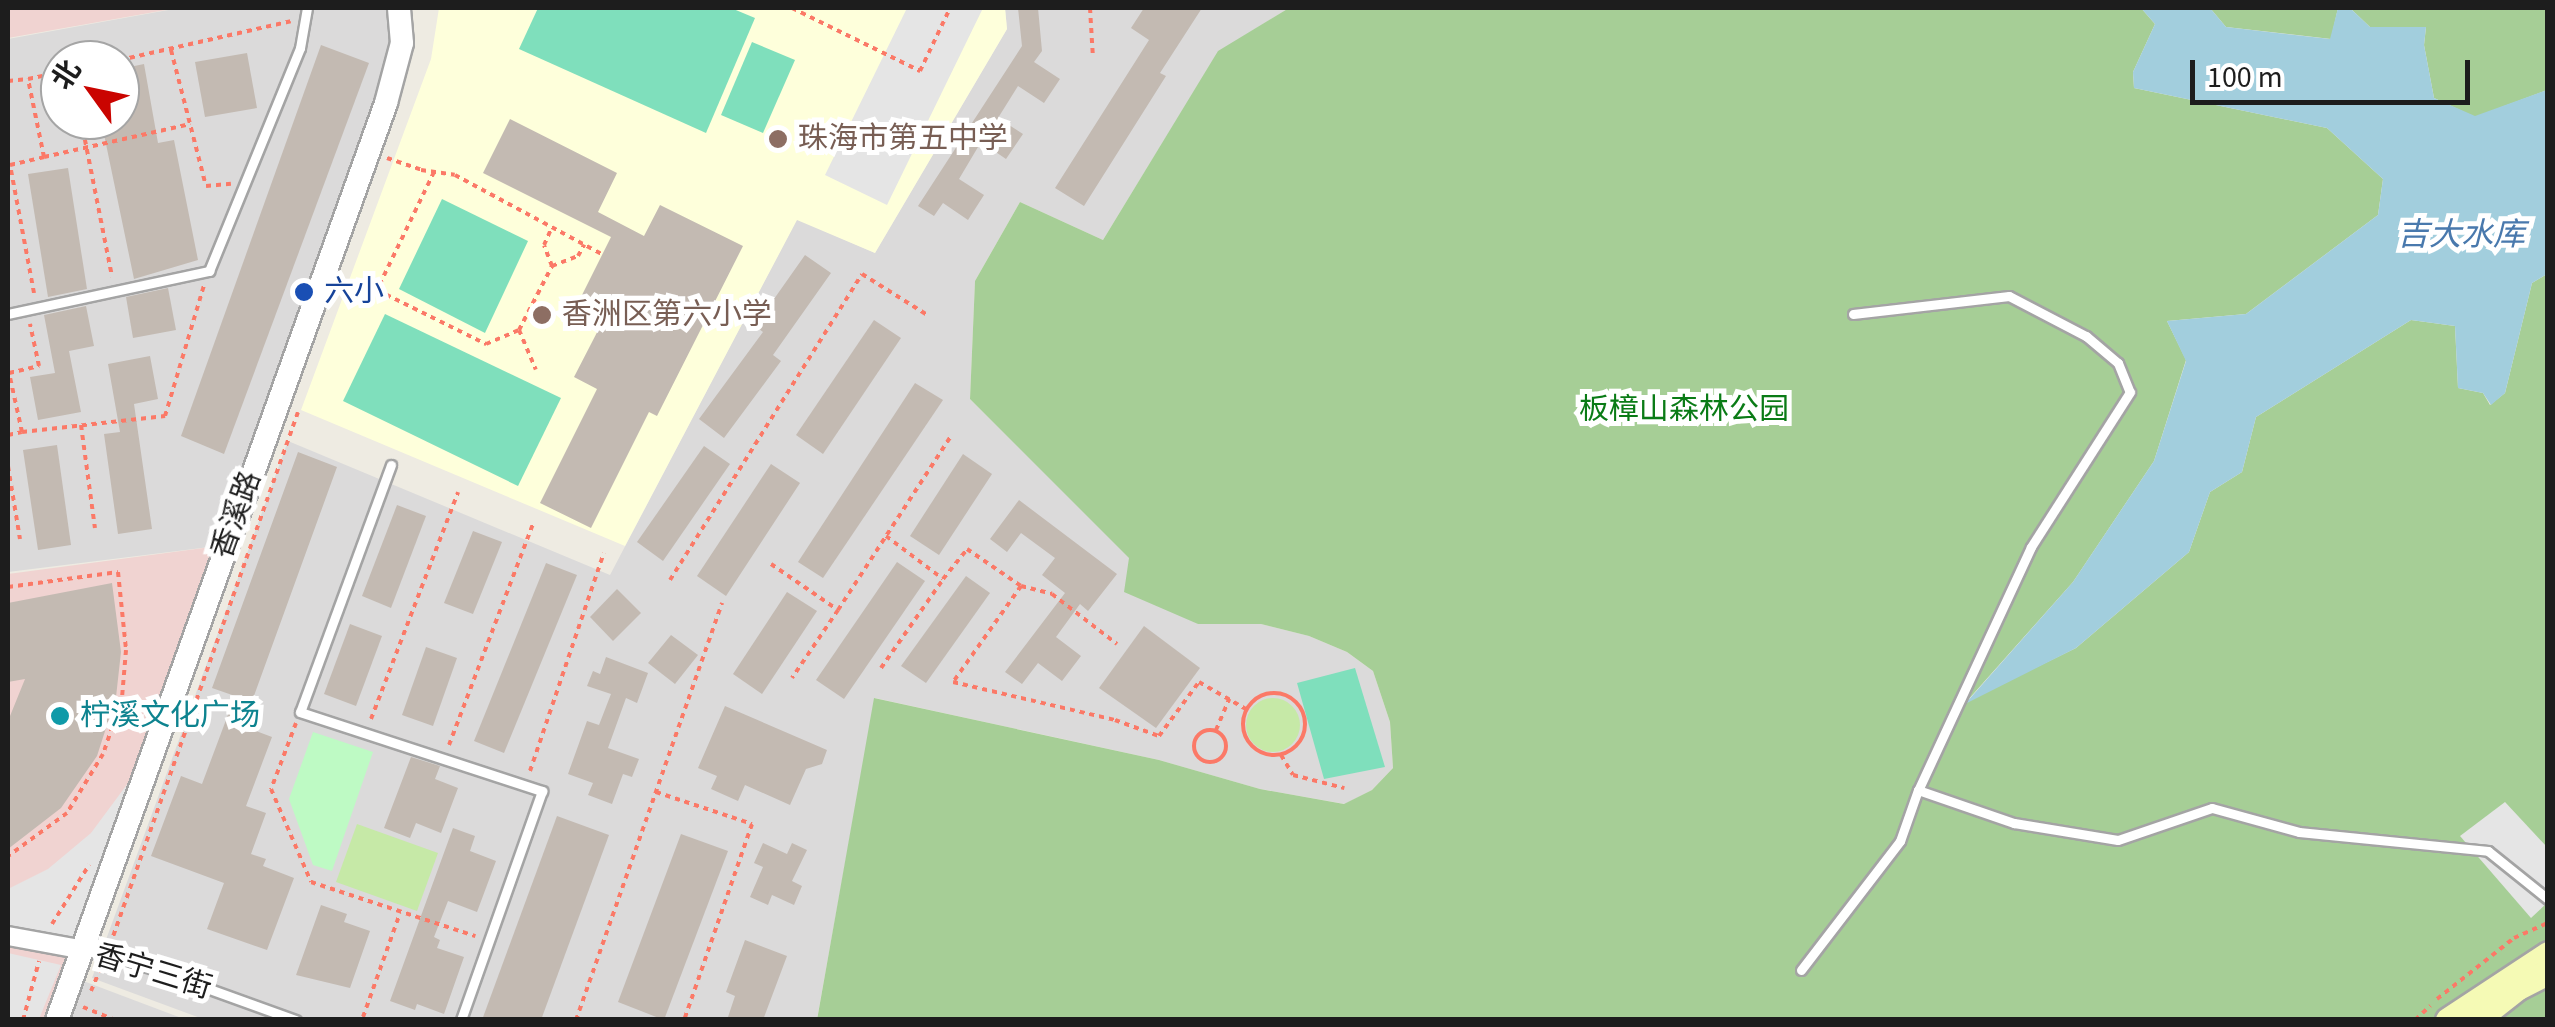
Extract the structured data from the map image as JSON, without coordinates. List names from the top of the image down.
{
  "streets": {
    "street": ["香溪路", "香宁三街"]
  },
  "crossings": [
    ["香溪路", "香宁三街"]
  ],
  "water": ["吉大水库"],
  "parks": ["板樟山森林公园"],
  "places": [
    "珠海市第五中学",
    "六小",
    "香洲区第六小学",
    "柠溪文化广场"
  ],
  "scale_bar": "100 m",
  "north": "top left"
}
